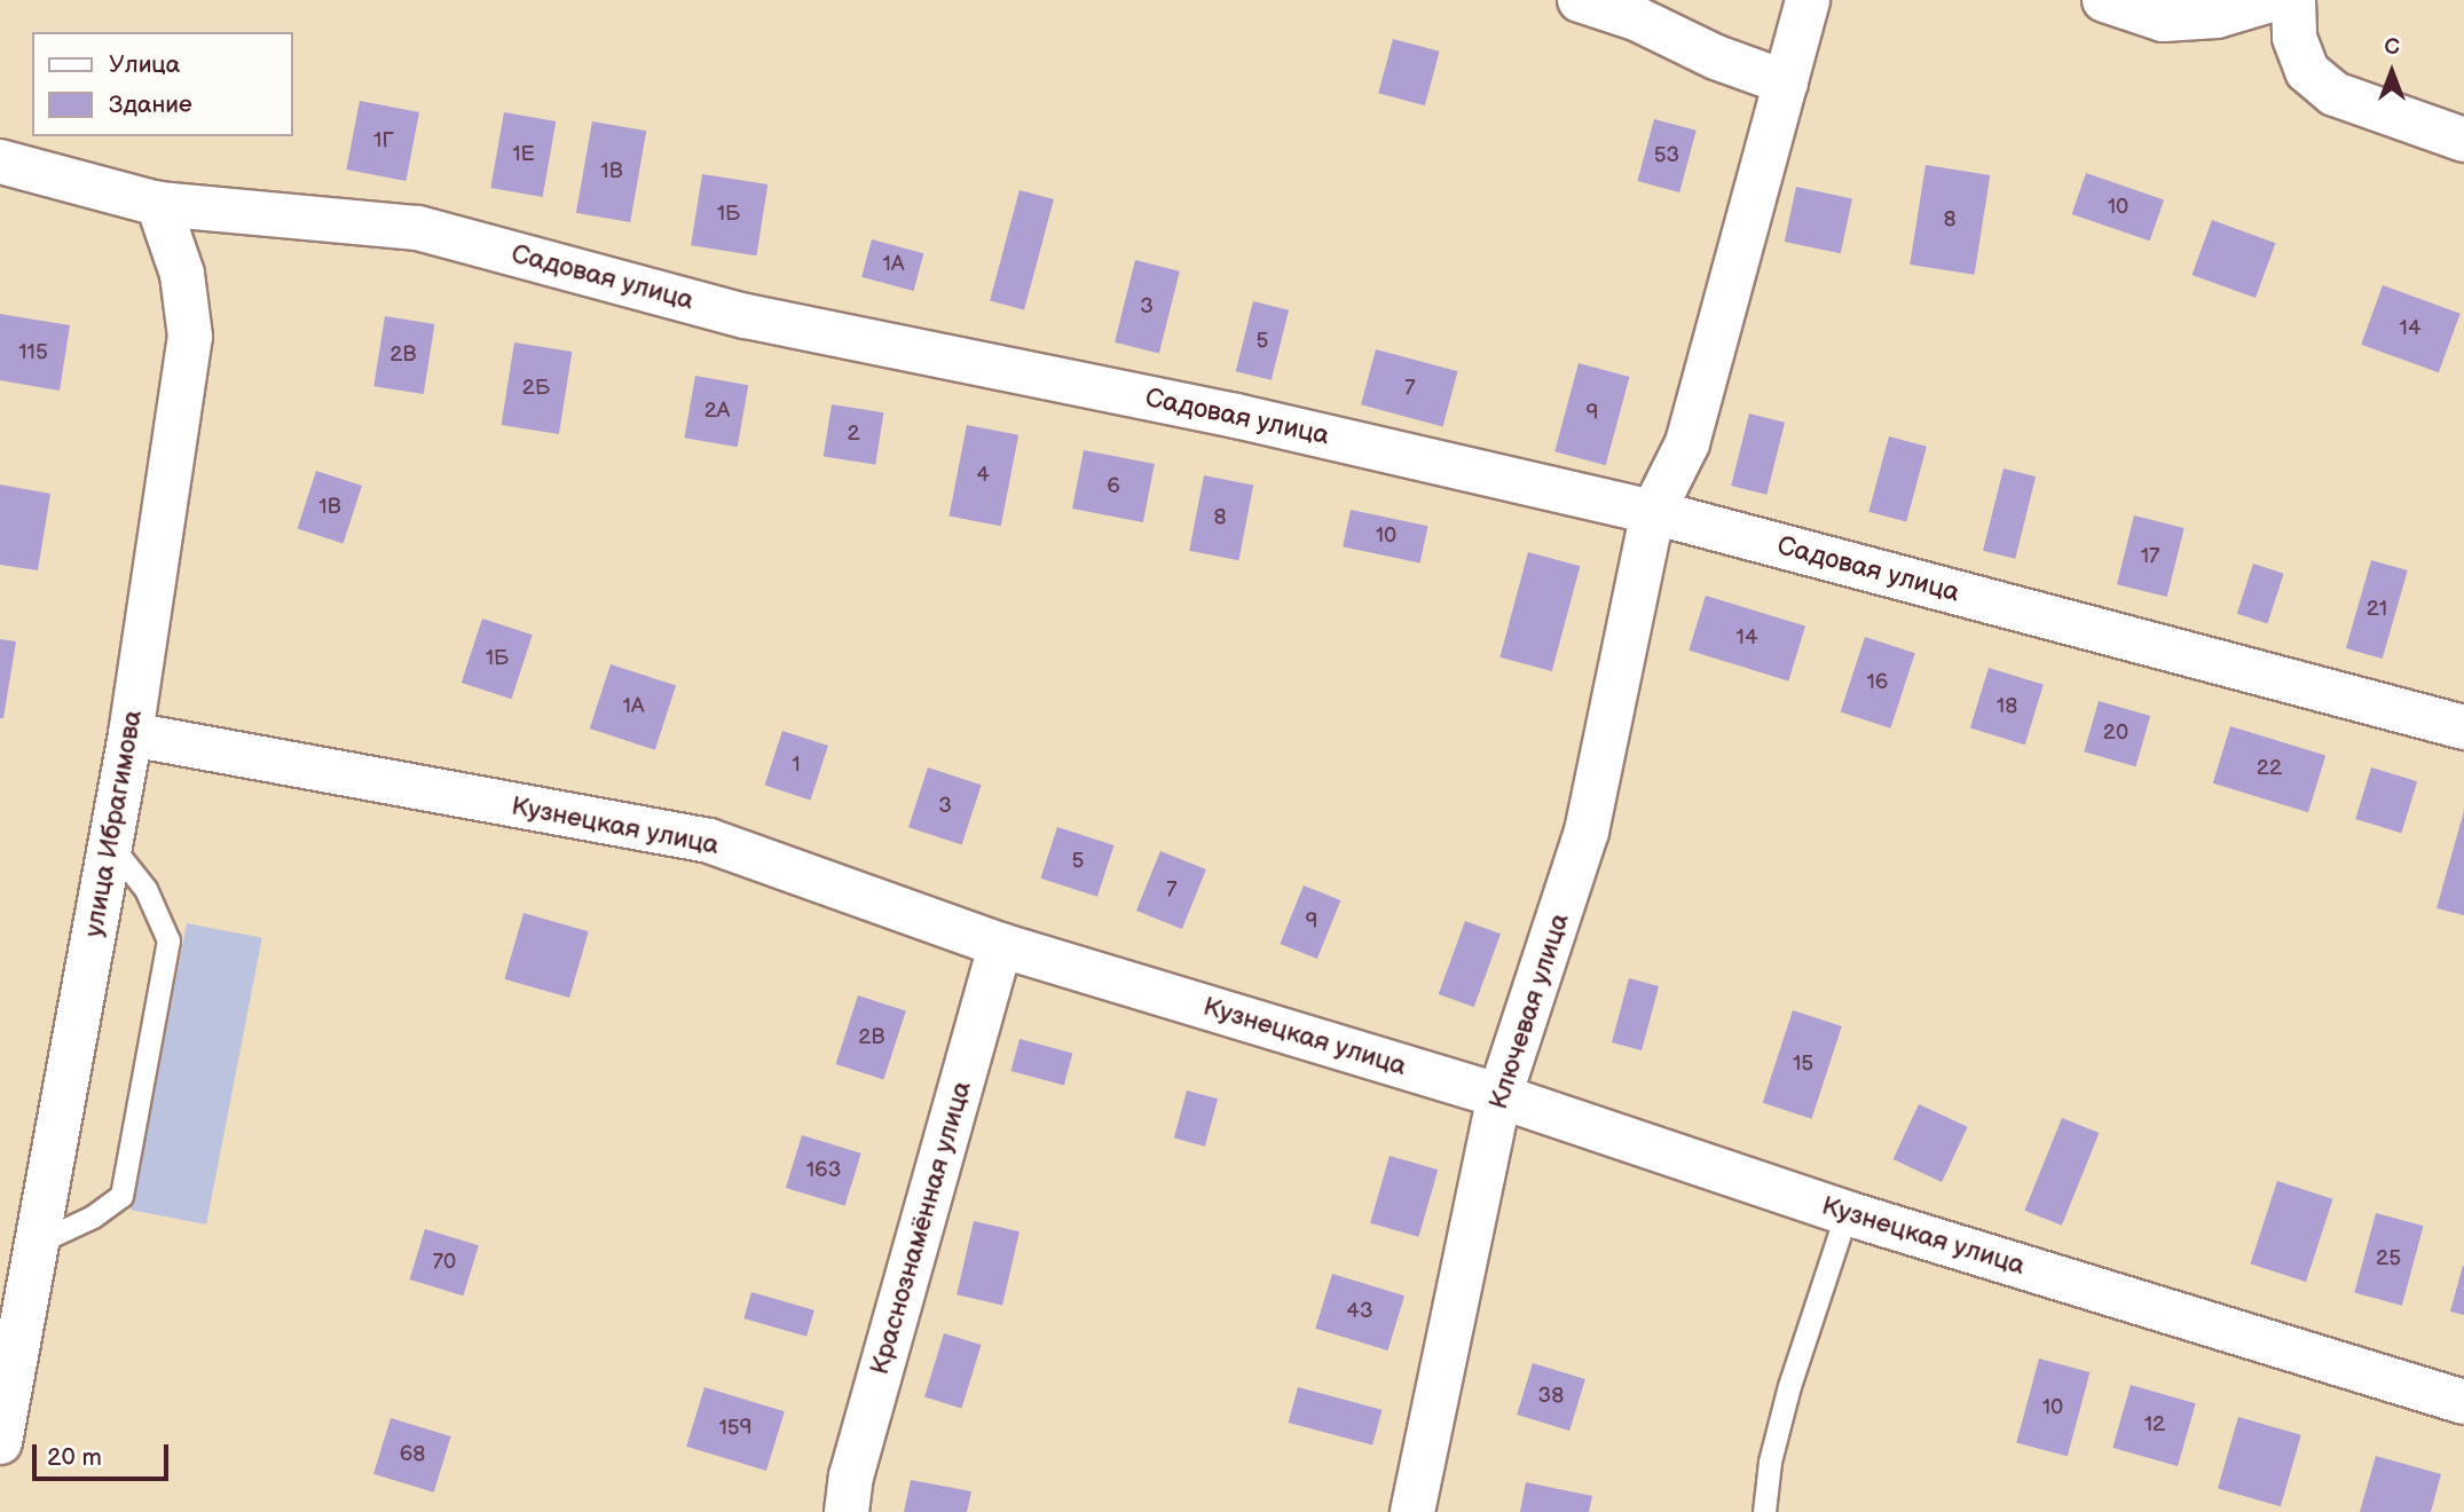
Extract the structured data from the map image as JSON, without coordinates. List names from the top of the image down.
{
  "streets": {
    "street": [
      "Садовая улица",
      "улица Ибрагимова",
      "Кузнецкая улица",
      "Ключевая улица",
      "Краснознамённая улица"
    ]
  },
  "crossings": [
    ["Садовая улица", "улица Ибрагимова"],
    ["Садовая улица", "Ключевая улица"],
    ["улица Ибрагимова", "Кузнецкая улица"],
    ["Кузнецкая улица", "Ключевая улица"],
    ["Кузнецкая улица", "Краснознамённая улица"]
  ],
  "house_numbers": [
    "1Г",
    "1Е",
    "53",
    "1В",
    "10",
    "1Б",
    "8",
    "1А",
    "3",
    "14",
    "5",
    "115",
    "2В",
    "2Б",
    "7",
    "2А",
    "9",
    "2",
    "4",
    "6",
    "1В",
    "8",
    "10",
    "17",
    "21",
    "14",
    "1Б",
    "16",
    "1А",
    "18",
    "20",
    "1",
    "22",
    "3",
    "5",
    "7",
    "9",
    "2В",
    "15",
    "163",
    "25",
    "70",
    "43",
    "38",
    "10",
    "12",
    "159",
    "68"
  ],
  "legend": ["Улица", "Здание"],
  "scale_bar": "20 m",
  "north": "top"
}
